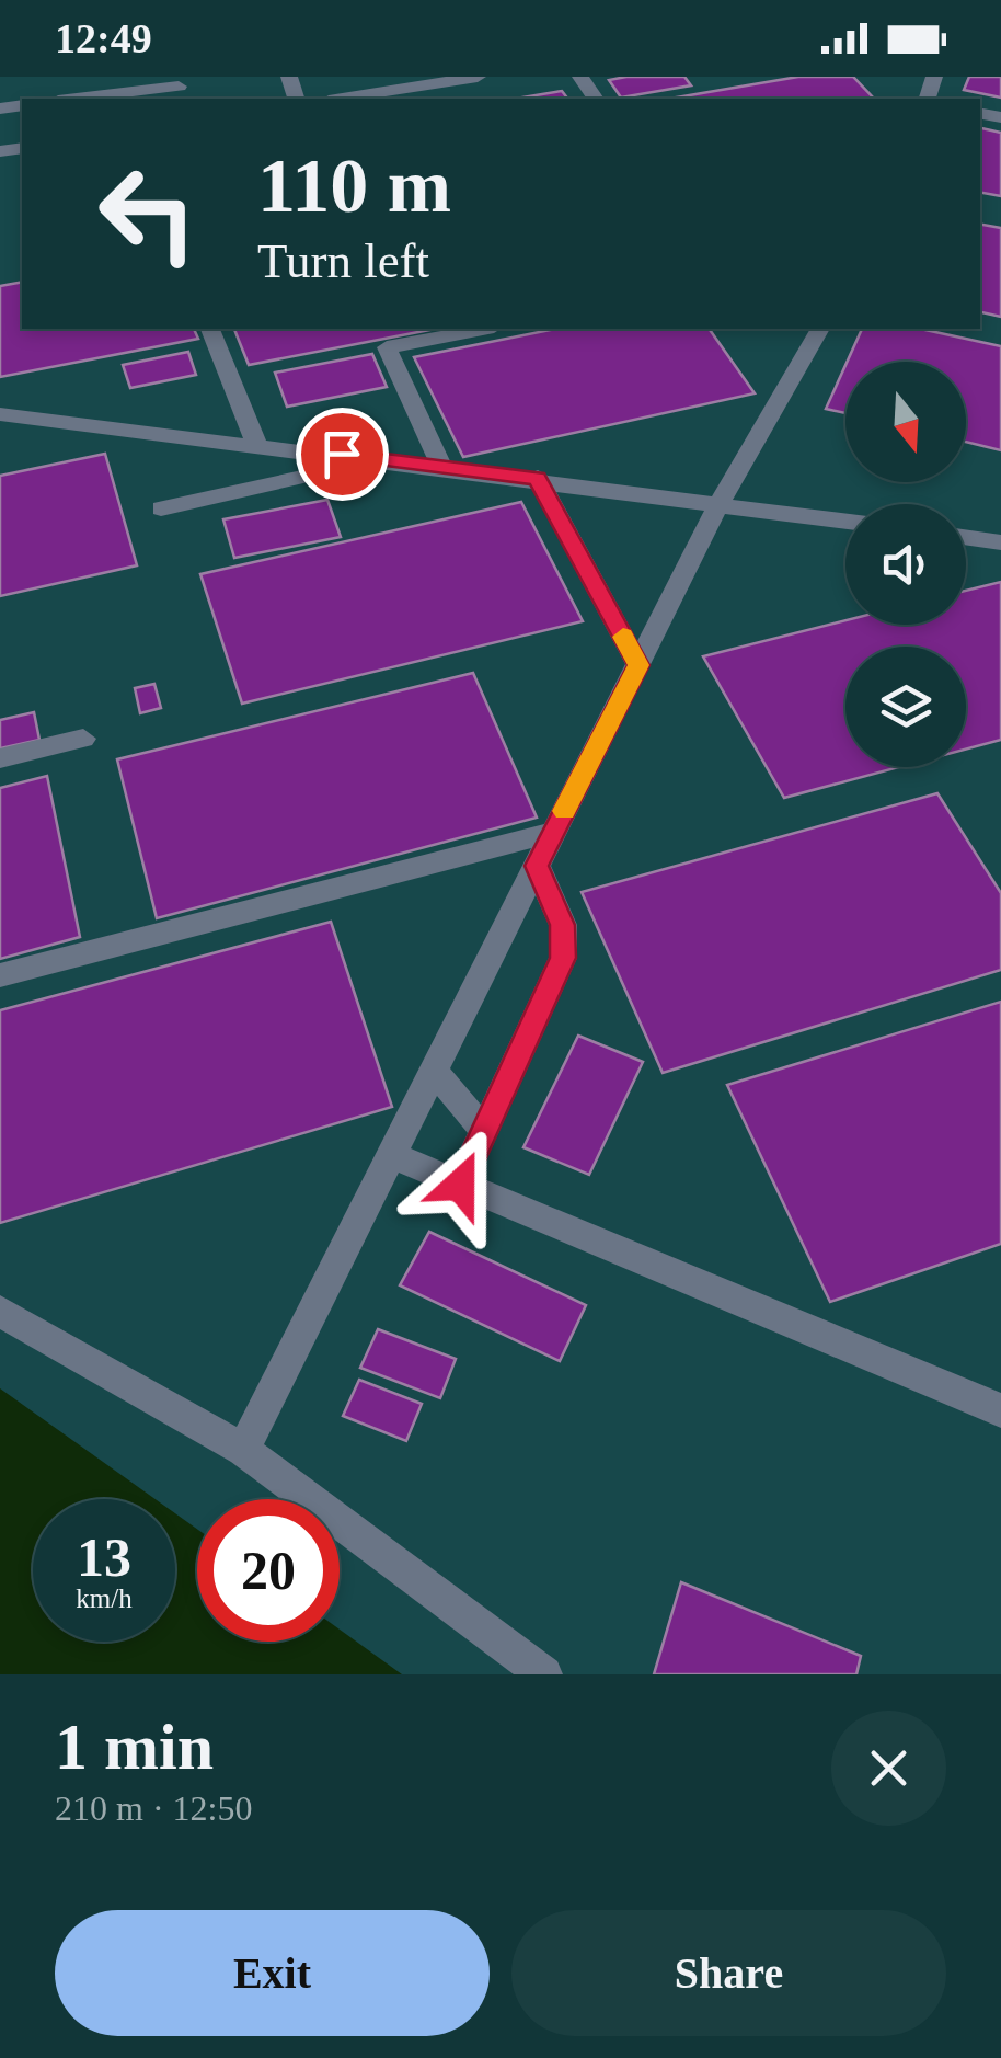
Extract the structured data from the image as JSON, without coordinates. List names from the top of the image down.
{
  "north": "bottom",
  "page": {
    "status": "12:49",
    "turn": ["110 m", "Turn left"],
    "speed": "13 km/h",
    "limit": "20",
    "heading": ["1 min", "210 m · 12:50"],
    "buttons": ["Exit", "Share"]
  }
}
